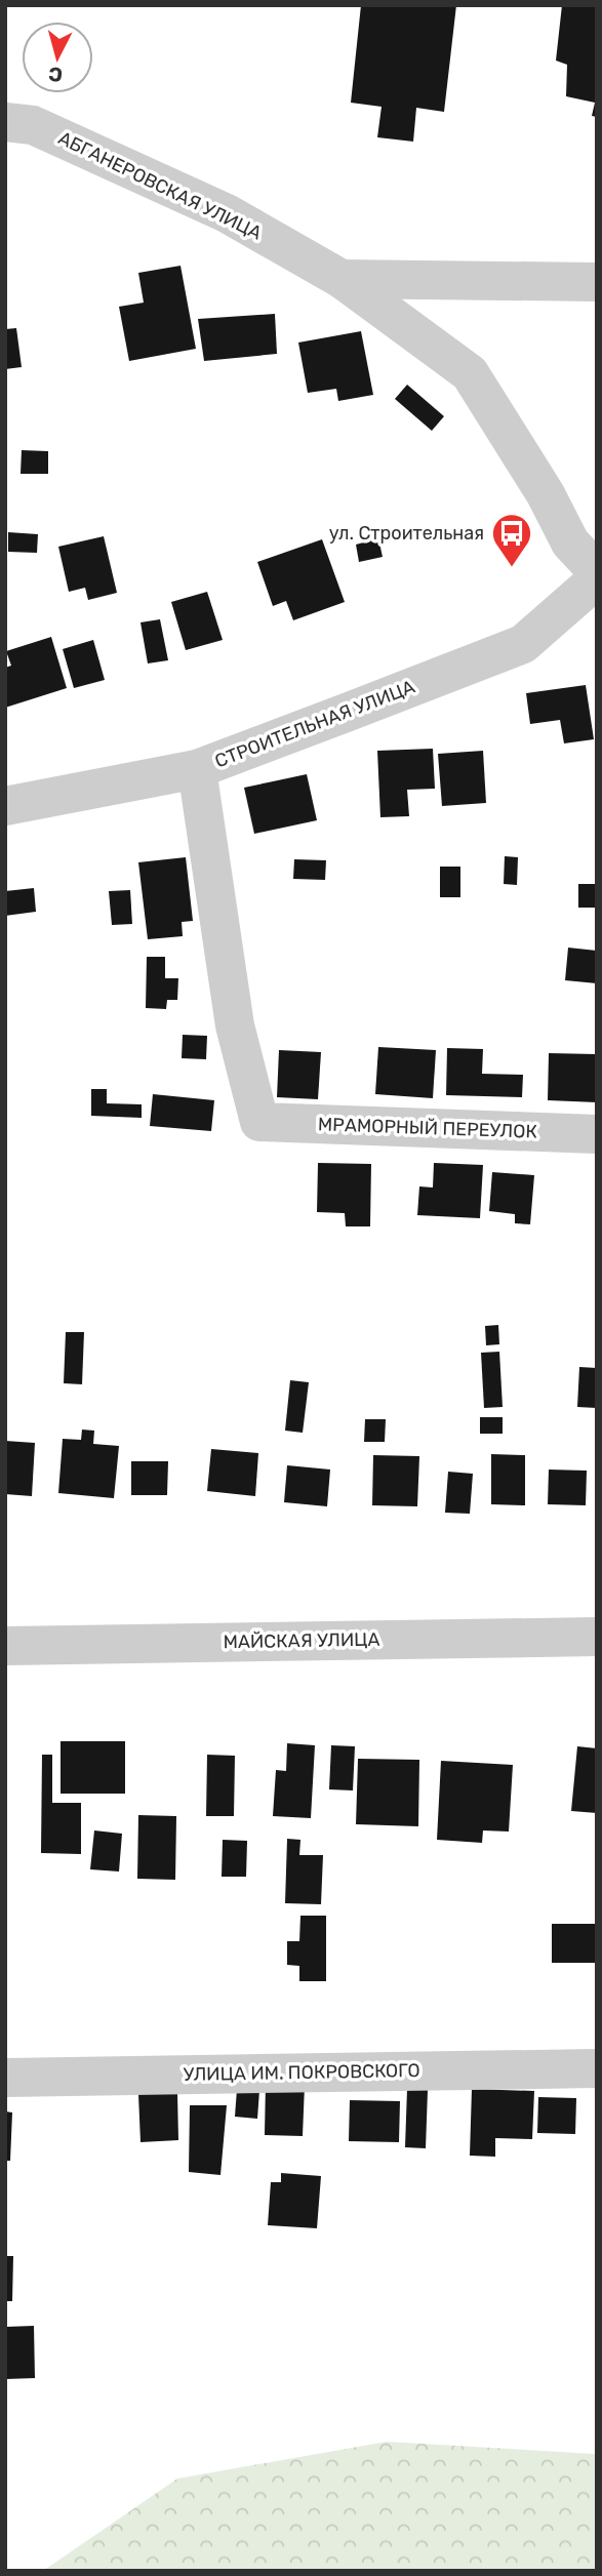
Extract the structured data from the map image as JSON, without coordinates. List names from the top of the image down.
{
  "streets": {
    "street": [
      "АБГАНЕРОВСКАЯ УЛИЦА",
      "СТРОИТЕЛЬНАЯ УЛИЦА",
      "МРАМОРНЫЙ ПЕРЕУЛОК",
      "МАЙСКАЯ УЛИЦА",
      "УЛИЦА ИМ. ПОКРОВСКОГО"
    ]
  },
  "crossings": [
    ["СТРОИТЕЛЬНАЯ УЛИЦА", "МРАМОРНЫЙ ПЕРЕУЛОК"]
  ],
  "places": {
    "bus stop": ["ул. Строительная"]
  },
  "north": "bottom"
}
